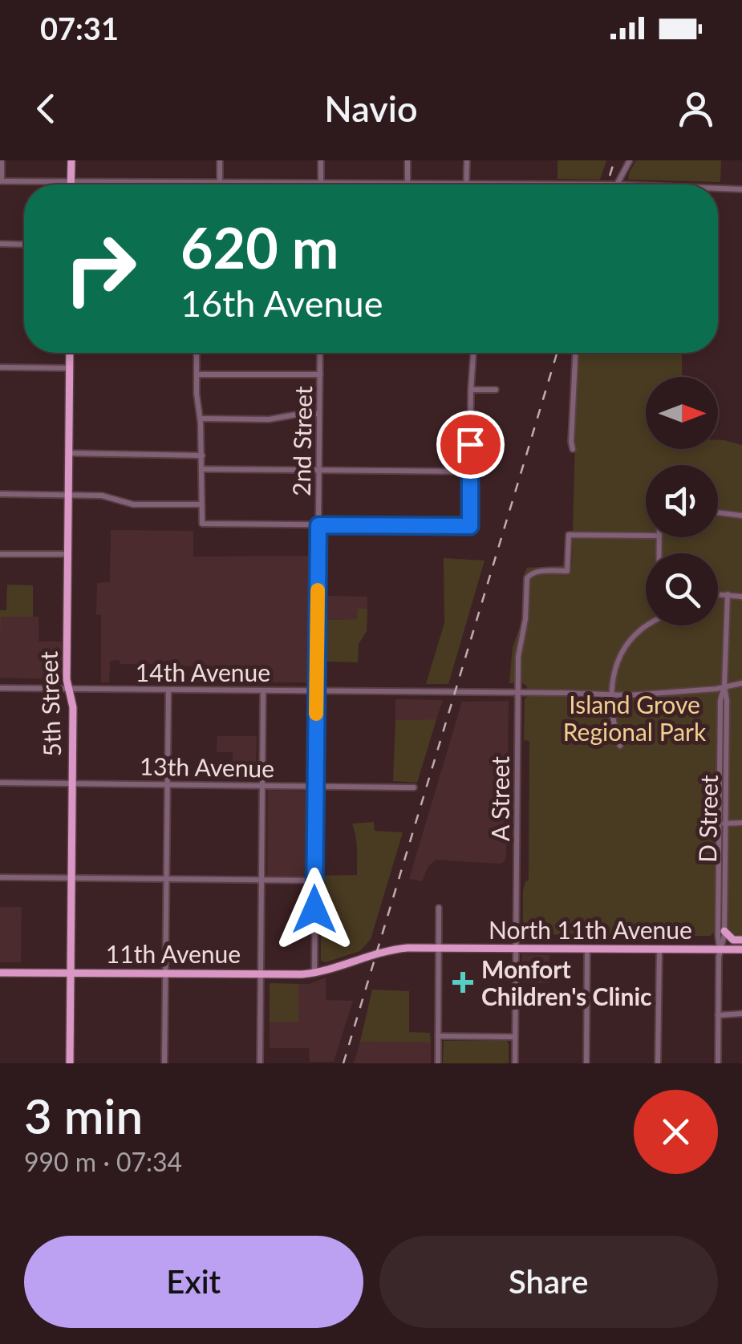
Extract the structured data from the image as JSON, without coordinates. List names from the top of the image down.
{
  "streets": {
    "main road": ["5th Street", "North 11th Avenue", "11th Avenue"],
    "street": [
      "2nd Street",
      "14th Avenue",
      "13th Avenue",
      "A Street",
      "D Street"
    ]
  },
  "crossings": [
    ["2nd Street", "14th Avenue"],
    ["2nd Street", "13th Avenue"],
    ["2nd Street", "11th Avenue"],
    ["14th Avenue", "5th Street"],
    ["14th Avenue", "A Street"],
    ["14th Avenue", "D Street"],
    ["5th Street", "13th Avenue"],
    ["5th Street", "11th Avenue"],
    ["A Street", "North 11th Avenue"],
    ["D Street", "North 11th Avenue"],
    ["North 11th Avenue", "11th Avenue"]
  ],
  "parks": ["Island Grove Regional Park"],
  "places": {
    "health": ["Monfort Children's Clinic"]
  },
  "north": "right",
  "page": {
    "status": "07:31",
    "header": "Navio",
    "turn": ["620 m", "16th Avenue"],
    "heading": ["3 min", "990 m · 07:34"],
    "buttons": ["Exit", "Share"]
  }
}
